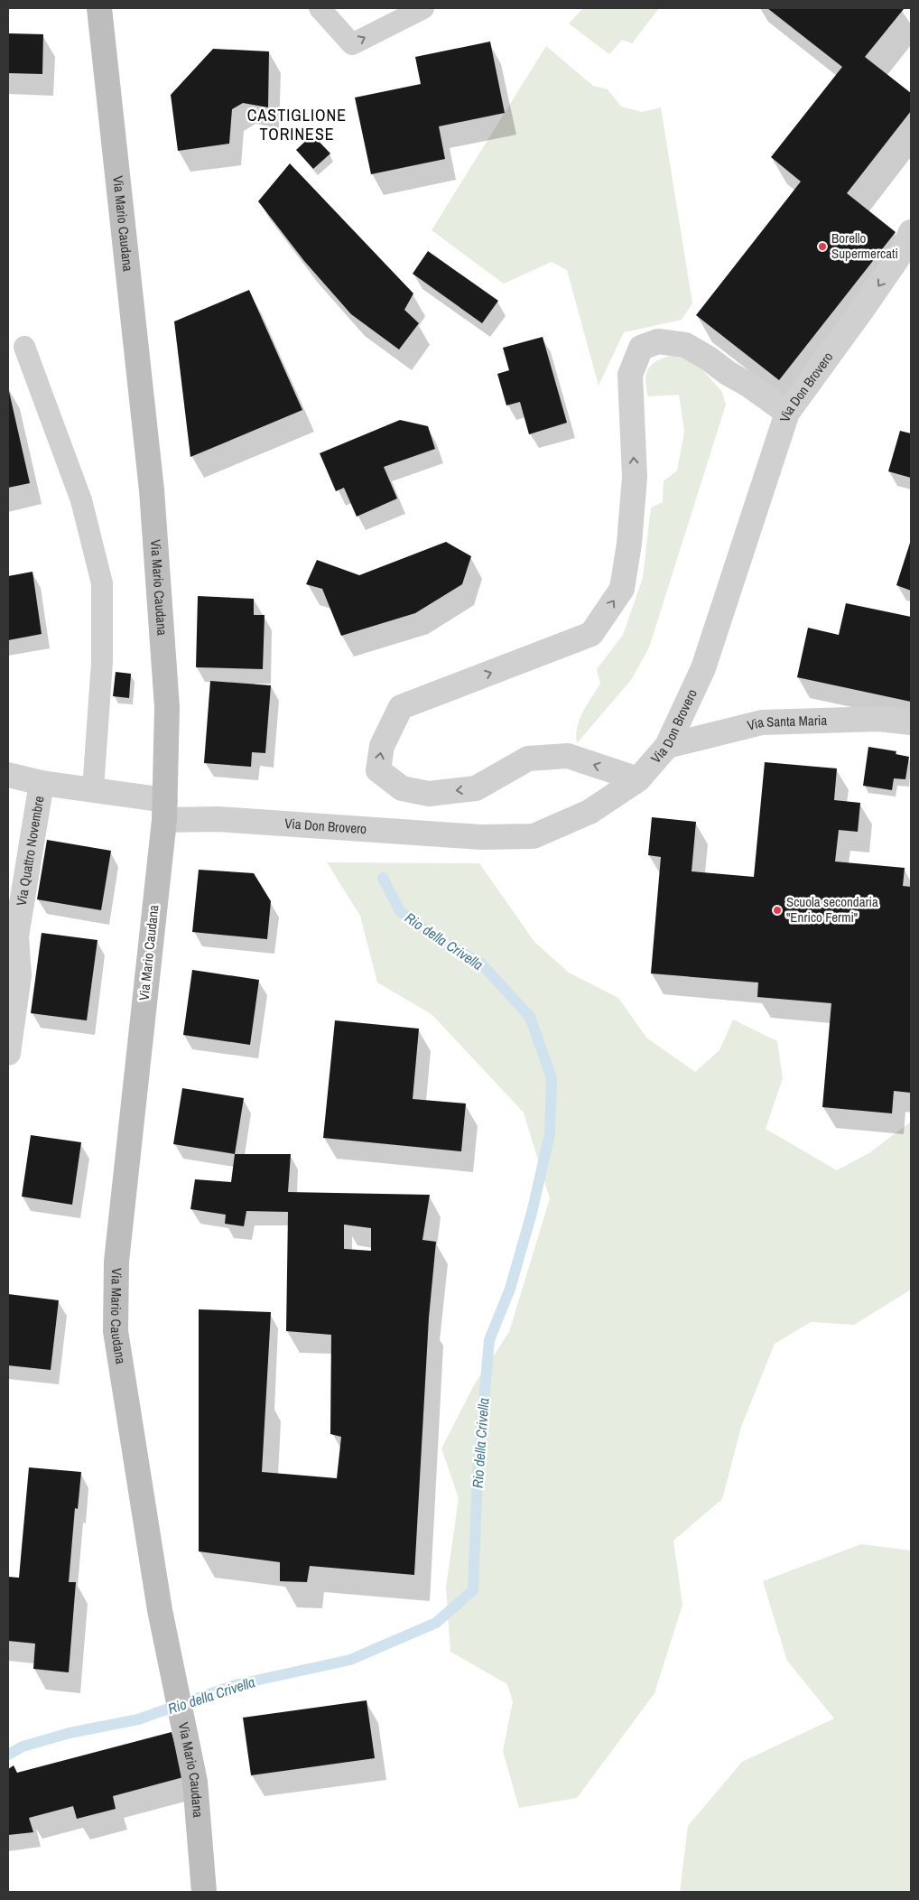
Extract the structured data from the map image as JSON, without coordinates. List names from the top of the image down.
{
  "streets": {
    "main road": ["Via Mario Caudana"],
    "street": ["Via Don Brovero", "Via Santa Maria", "Via Quattro Novembre"]
  },
  "crossings": [
    ["Via Mario Caudana", "Via Don Brovero"],
    ["Via Mario Caudana", "Via Quattro Novembre"],
    ["Via Don Brovero", "Via Santa Maria"],
    ["Via Don Brovero", "Via Quattro Novembre"]
  ],
  "districts": ["CASTIGLIONE TORINESE"],
  "water": ["Rio della Crivella"],
  "places": ["Borello Supermercati", "Scuola secondaria \"Enrico Fermi\""]
}
